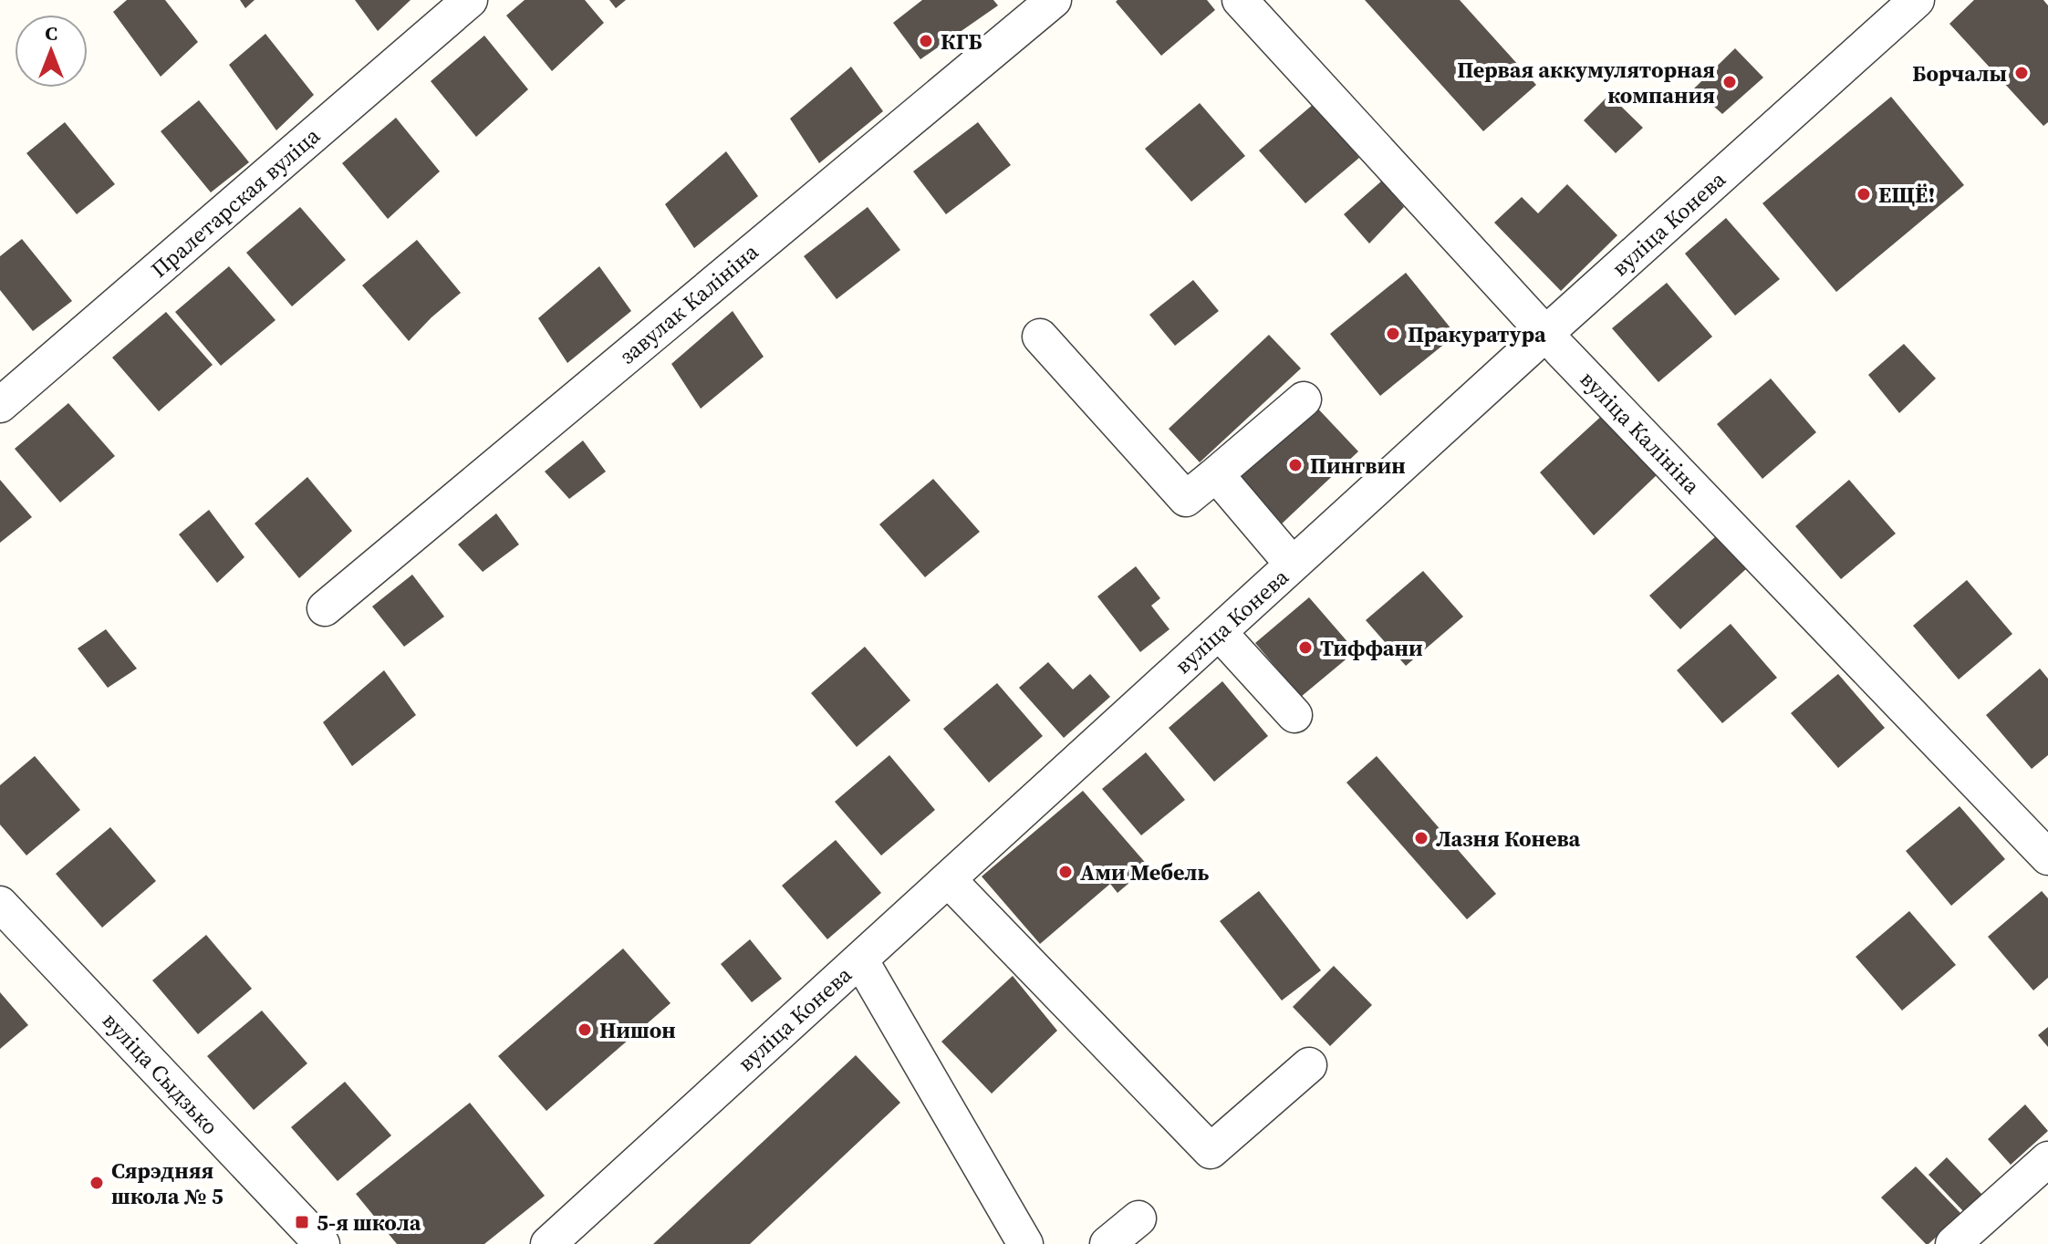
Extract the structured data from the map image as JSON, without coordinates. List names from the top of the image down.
{
  "streets": {
    "street": [
      "Пралетарская вуліца",
      "вуліца Конева",
      "завулак Калініна",
      "вуліца Калініна",
      "вуліца Сыдзько"
    ]
  },
  "crossings": [
    ["вуліца Конева", "вуліца Калініна"]
  ],
  "places": {
    "other": [
      "КГБ",
      "Борчалы",
      "Первая аккумуляторная компания",
      "ЕЩЁ!",
      "Пракуратура",
      "Пингвин",
      "Тиффани",
      "Лазня Конева",
      "Ами Мебель",
      "Нишон",
      "Сярэдняя школа № 5"
    ],
    "transit": ["5-я школа"]
  },
  "north": "top"
}
